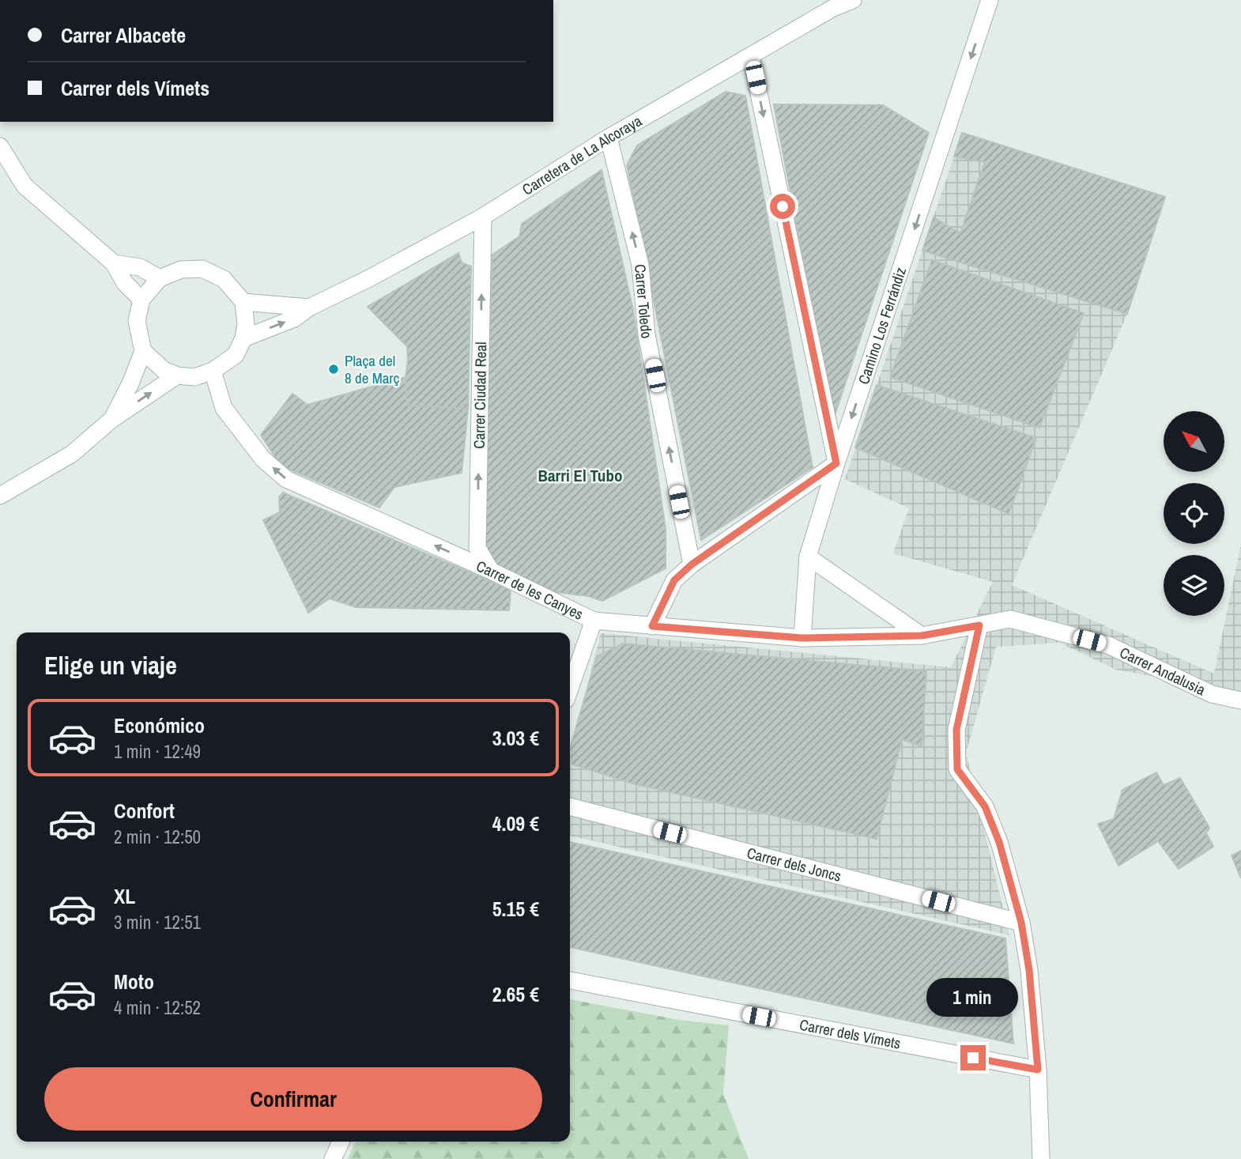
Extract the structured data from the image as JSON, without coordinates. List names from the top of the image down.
{
  "streets": {
    "street": [
      "Carretera de La Alcoraya",
      "Carrer Toledo",
      "Camino Los Ferrándiz",
      "Carrer Ciudad Real",
      "Carrer de les Canyes",
      "Carrer Andalusia",
      "Carrer dels Joncs",
      "Carrer dels Vímets"
    ]
  },
  "crossings": [
    ["Carretera de La Alcoraya", "Carrer Toledo"],
    ["Carretera de La Alcoraya", "Carrer Ciudad Real"],
    ["Carretera de La Alcoraya", "Carrer de les Canyes"],
    ["Camino Los Ferrándiz", "Carrer de les Canyes"],
    ["Carrer Ciudad Real", "Carrer de les Canyes"],
    ["Carrer de les Canyes", "Carrer Andalusia"]
  ],
  "one_way": [
    "Carrer Toledo",
    "Camino Los Ferrándiz",
    "Carrer Ciudad Real",
    "Carrer de les Canyes"
  ],
  "districts": ["Barri El Tubo"],
  "places": ["Plaça del 8 de Març"],
  "north": "top left",
  "page": {
    "banner": ["Carrer Albacete", "Carrer dels Vímets"],
    "heading": "Elige un viaje",
    "list": [
      {
        "name": "Económico",
        "note": "1 min · 12:49",
        "value": "3.03 €"
      },
      {
        "name": "Confort",
        "note": "2 min · 12:50",
        "value": "4.09 €"
      },
      {
        "name": "XL",
        "note": "3 min · 12:51",
        "value": "5.15 €"
      },
      {
        "name": "Moto",
        "note": "4 min · 12:52",
        "value": "2.65 €"
      }
    ],
    "bubble": "1 min",
    "buttons": "Confirmar"
  }
}
